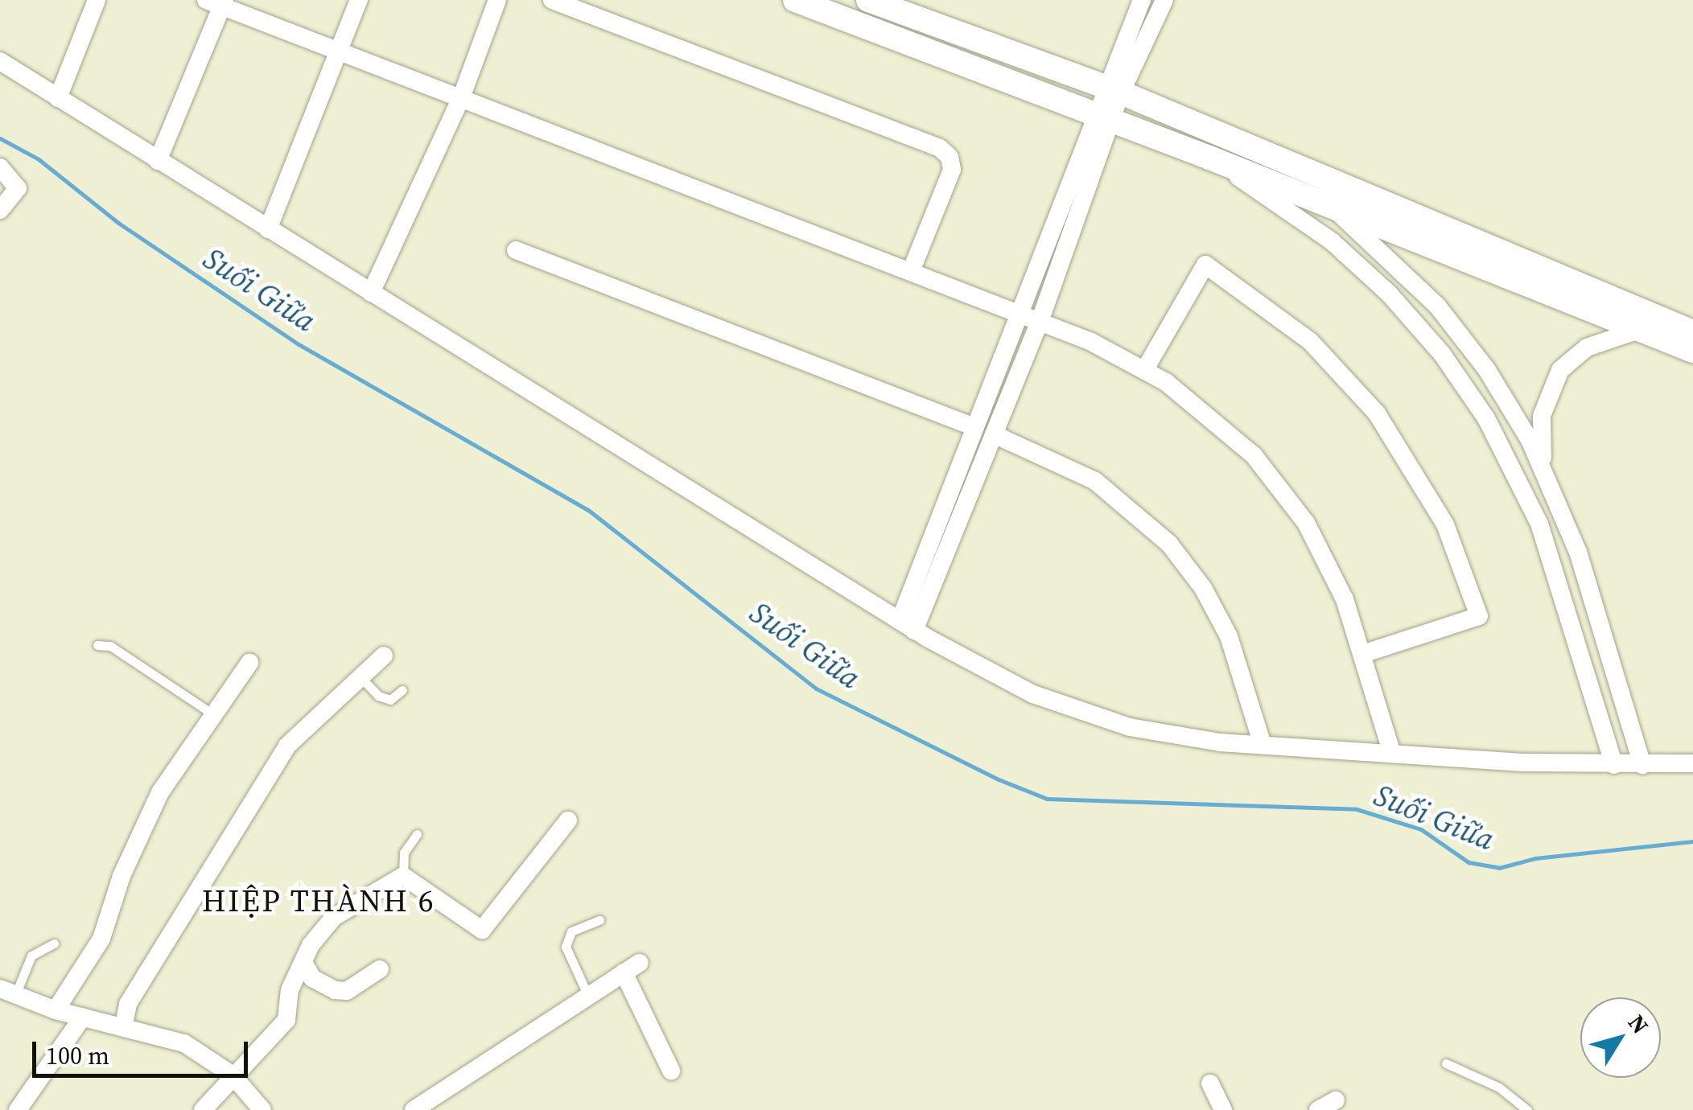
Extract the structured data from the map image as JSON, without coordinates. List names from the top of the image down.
{
  "districts": ["HIỆP THÀNH 6"],
  "water": ["Suối Giữa"],
  "scale_bar": "100 m",
  "north": "top right"
}
